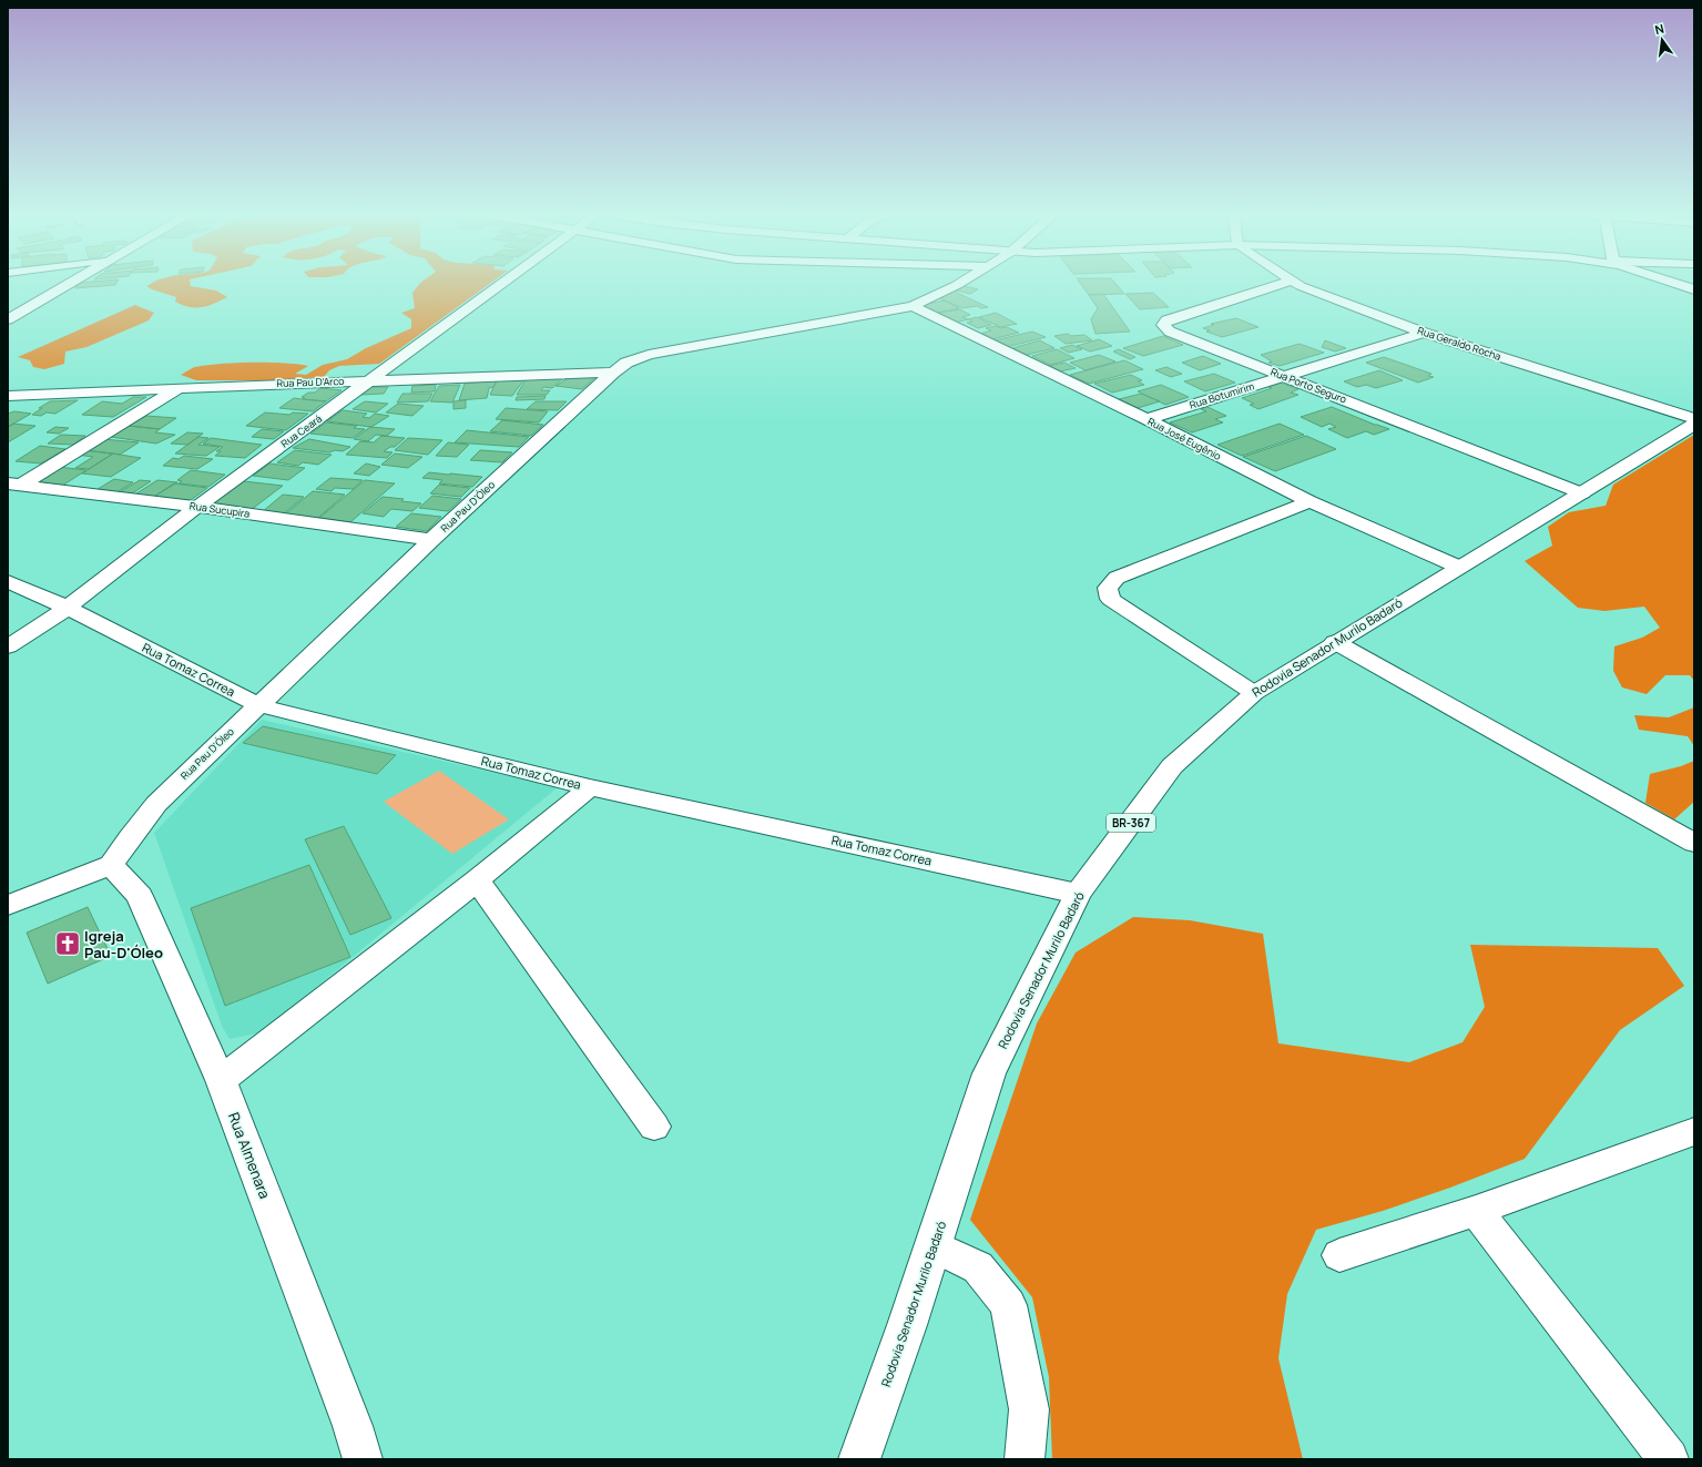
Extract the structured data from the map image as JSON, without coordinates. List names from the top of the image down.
{
  "streets": {
    "street": [
      "Rua Geraldo Rocha",
      "Rua Pau D'Arco",
      "Rua Porto Seguro",
      "Rua Botumirim",
      "Rua Ceará",
      "Rua José Eugênio",
      "Rua Pau D'Óleo",
      "Rua Sucupira",
      "Rodovia Senador Murilo Badaró",
      "Rua Tomaz Correa",
      "BR-367",
      "Rua Almenara"
    ]
  },
  "crossings": [
    ["Rua Geraldo Rocha", "Rua Botumirim"],
    ["Rua Pau D'Arco", "Rua Ceará"],
    ["Rua Pau D'Arco", "Rua Pau D'Óleo"],
    ["Rua Porto Seguro", "Rua Botumirim"],
    ["Rua Porto Seguro", "Rodovia Senador Murilo Badaró"],
    ["Rua Botumirim", "Rua José Eugênio"],
    ["Rua Ceará", "Rua Sucupira"],
    ["Rua Ceará", "Rua Tomaz Correa"],
    ["Rua José Eugênio", "Rua Pau D'Óleo"],
    ["Rua José Eugênio", "Rodovia Senador Murilo Badaró"],
    ["Rua Pau D'Óleo", "Rua Sucupira"],
    ["Rua Pau D'Óleo", "Rua Tomaz Correa"],
    ["Rua Pau D'Óleo", "Rua Almenara"],
    ["Rodovia Senador Murilo Badaró", "Rua Tomaz Correa"]
  ],
  "places": {
    "church": ["Igreja Pau-D'Óleo"]
  },
  "north": "top"
}
